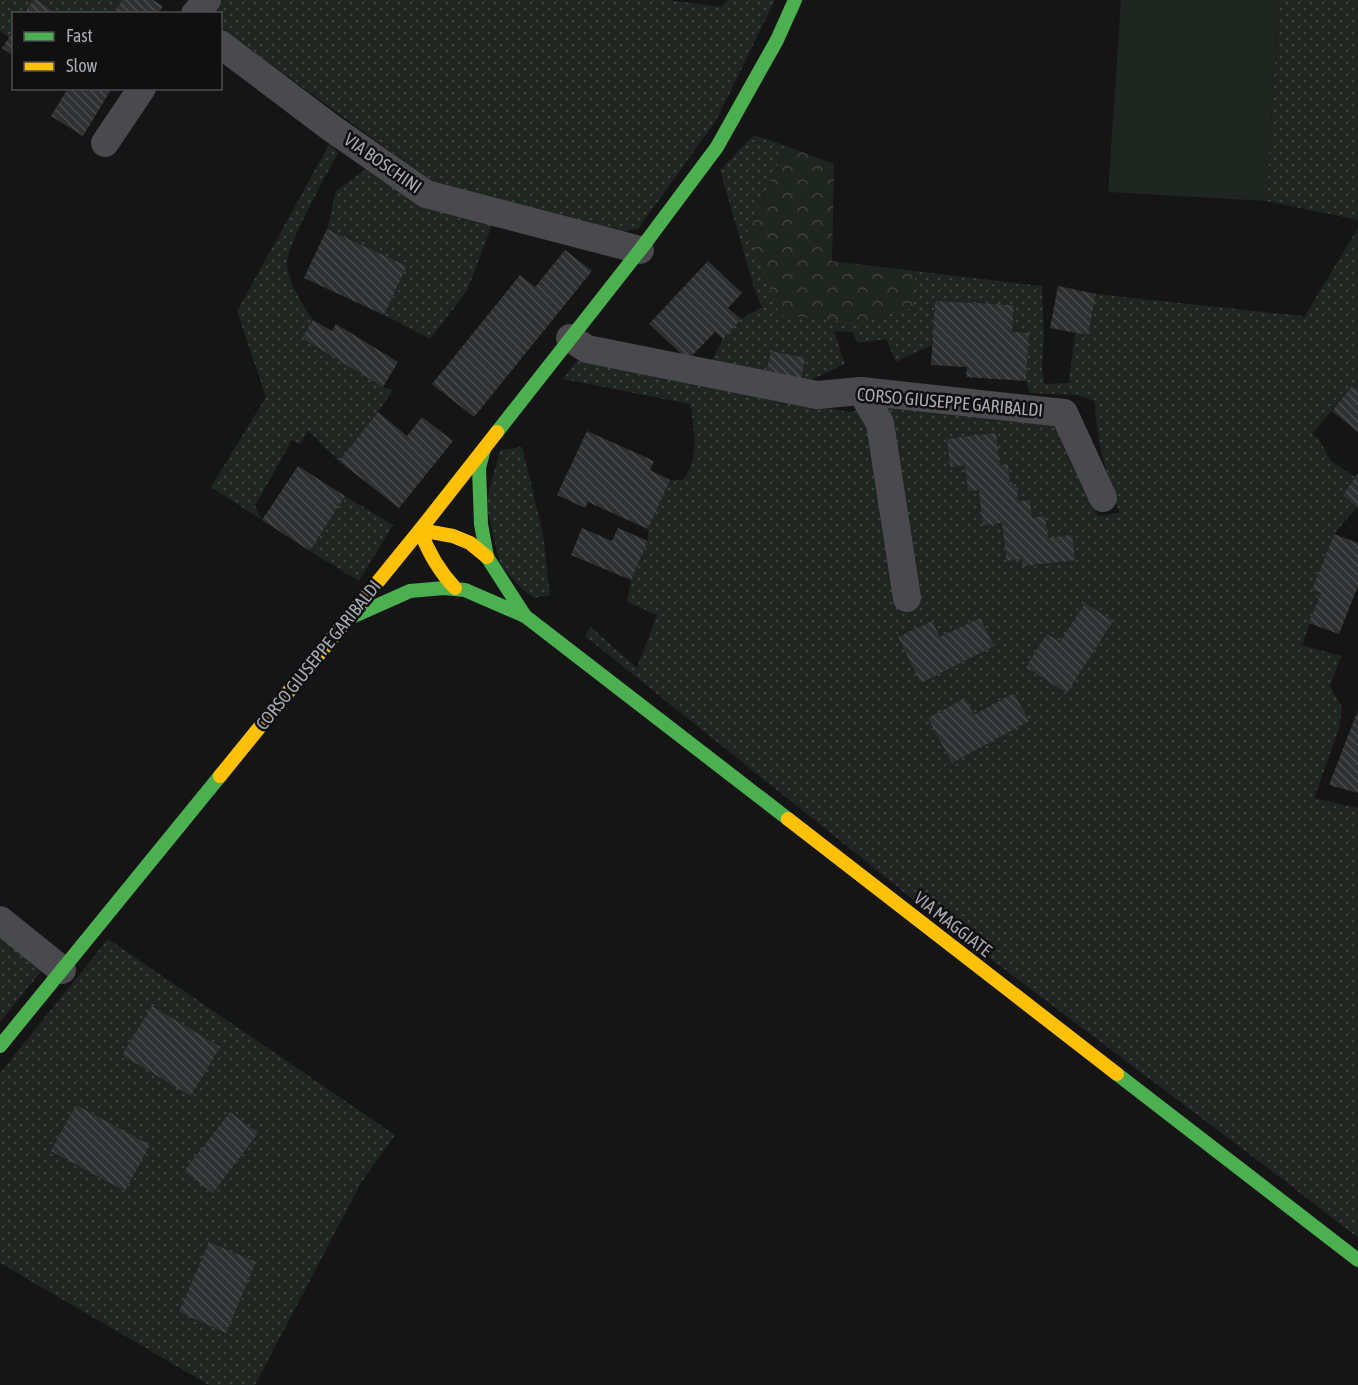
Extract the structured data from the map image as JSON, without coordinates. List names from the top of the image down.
{
  "streets": {
    "street": ["VIA BOSCHINI", "CORSO GIUSEPPE GARIBALDI", "VIA MAGGIATE"]
  },
  "crossings": [
    ["VIA BOSCHINI", "CORSO GIUSEPPE GARIBALDI"],
    ["CORSO GIUSEPPE GARIBALDI", "VIA MAGGIATE"]
  ],
  "legend": ["Fast", "Slow"]
}
